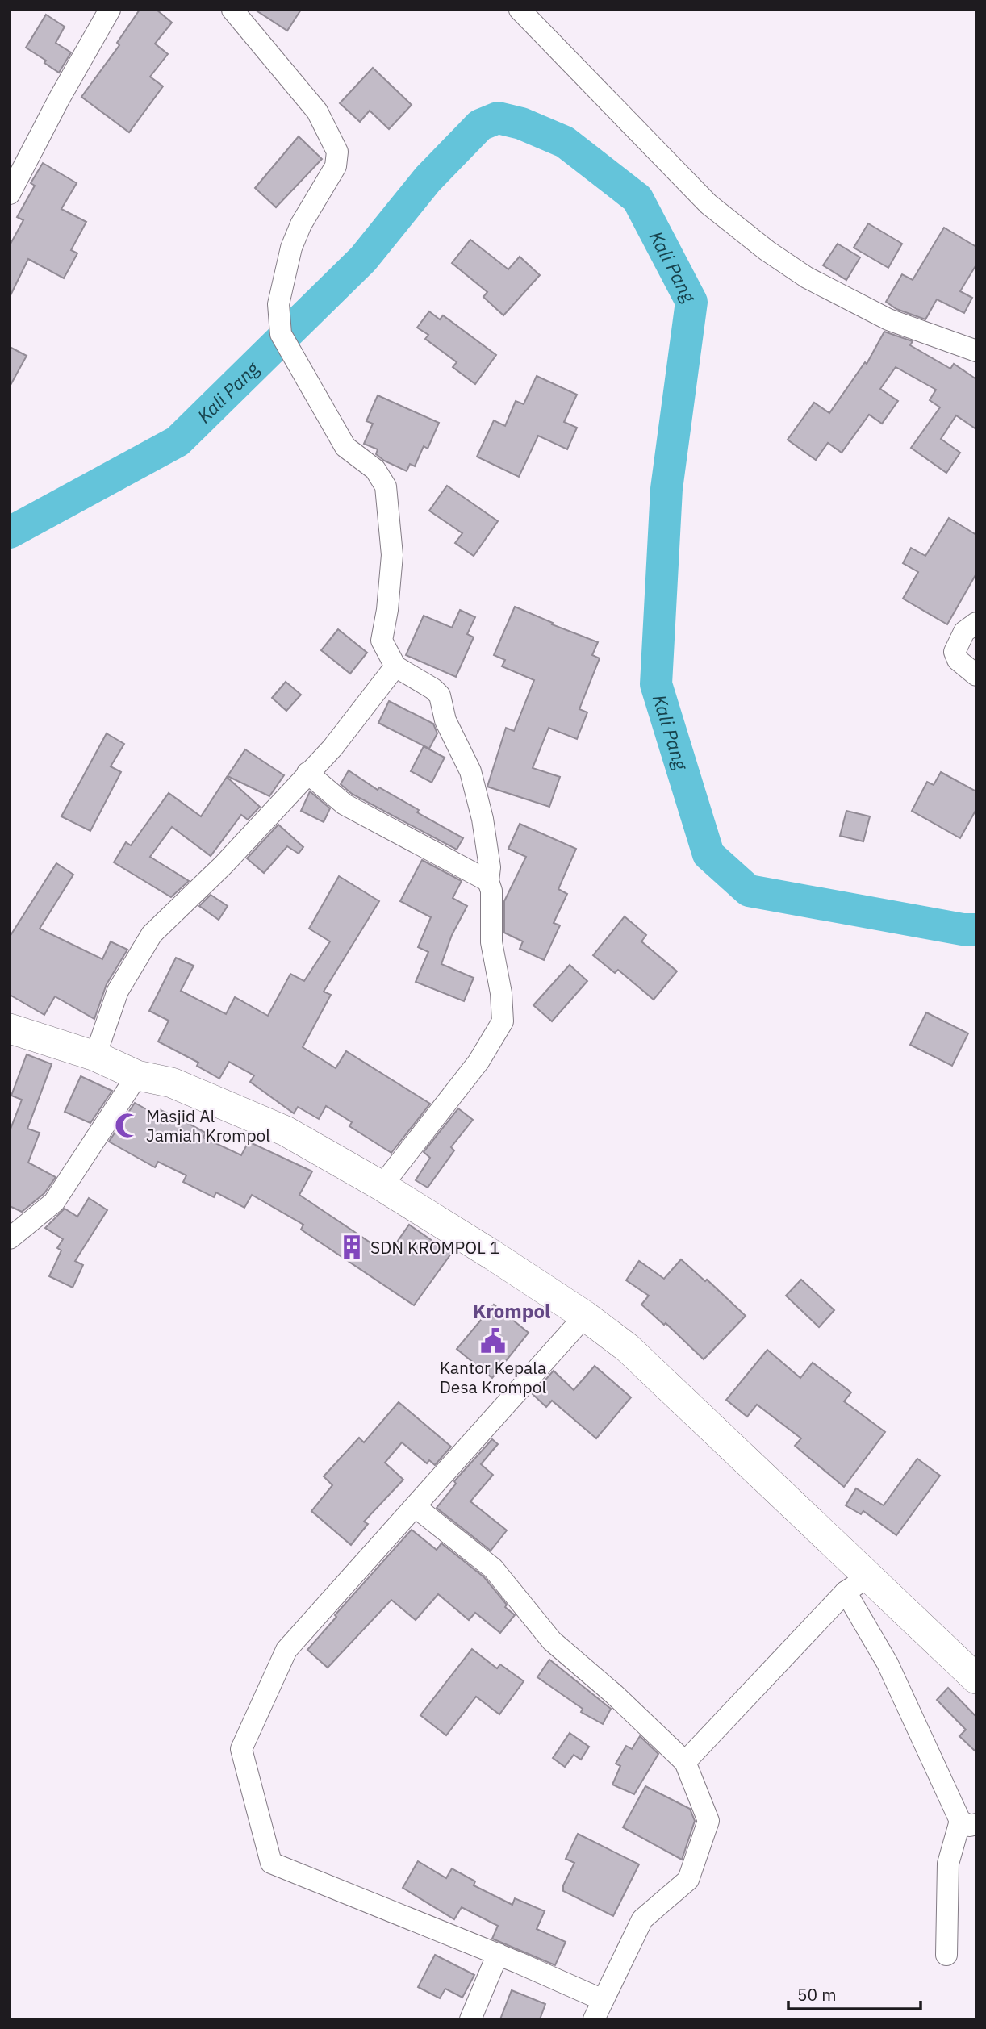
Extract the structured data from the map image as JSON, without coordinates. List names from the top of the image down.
{
  "districts": ["Krompol"],
  "water": ["Kali Pang"],
  "places": {
    "mosque": ["Masjid Al Jamiah Krompol"],
    "building": ["SDN KROMPOL 1"],
    "public building": ["Kantor Kepala Desa Krompol"]
  },
  "scale_bar": "50 m"
}
